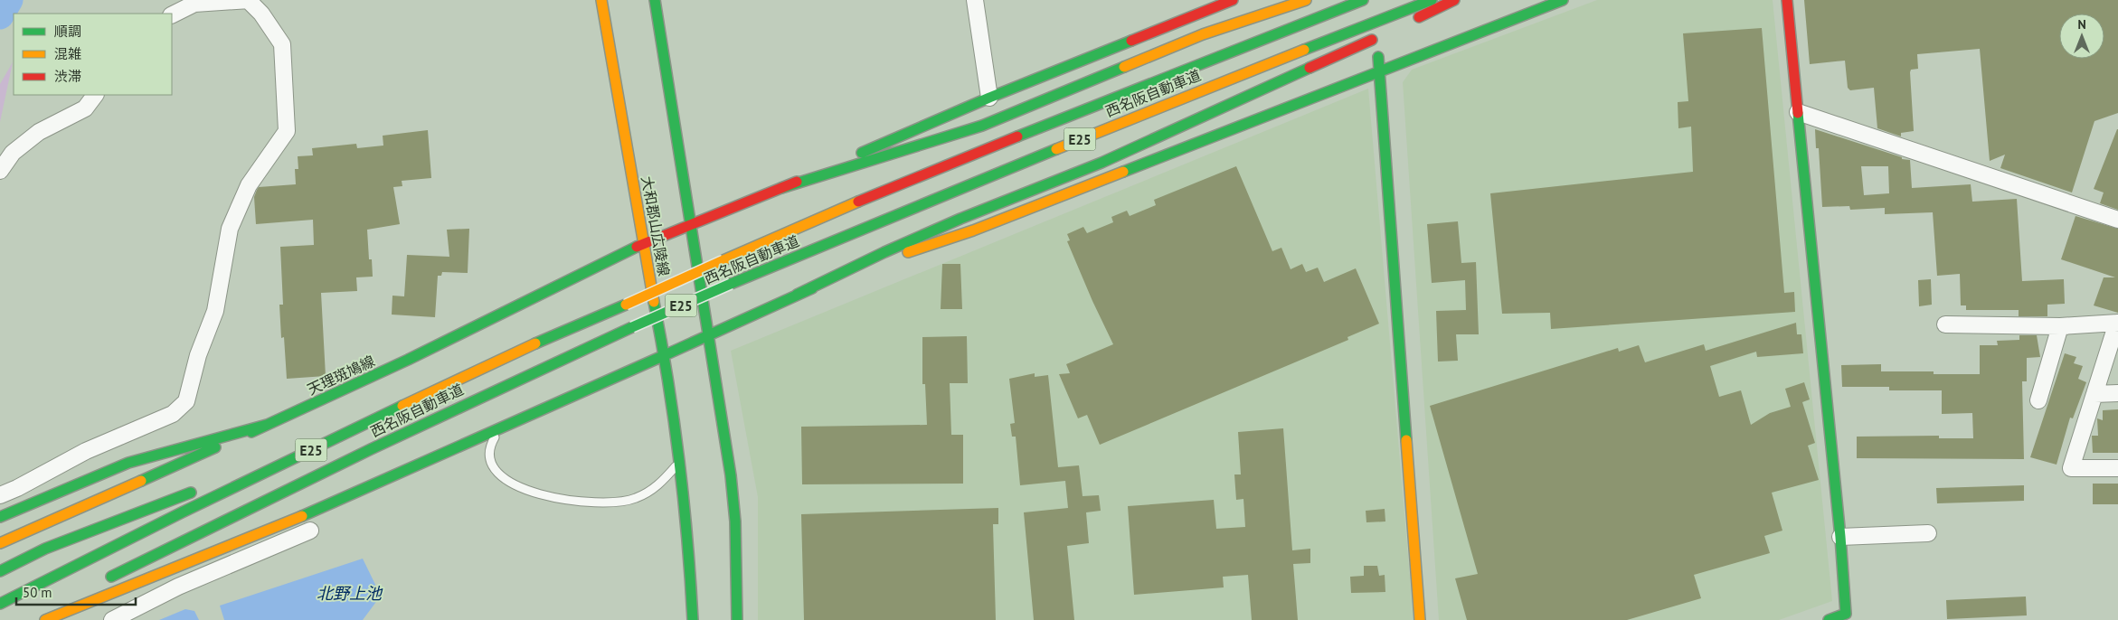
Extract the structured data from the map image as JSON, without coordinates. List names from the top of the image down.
{
  "streets": {
    "main road": [
      "西名阪自動車道",
      "E25",
      "大和郡山広陵線",
      "天理斑鳩線"
    ]
  },
  "crossings": [
    ["大和郡山広陵線", "天理斑鳩線"]
  ],
  "water": ["北野上池"],
  "legend": ["順調", "混雑", "渋滞"],
  "scale_bar": "50 m",
  "north": "top"
}
